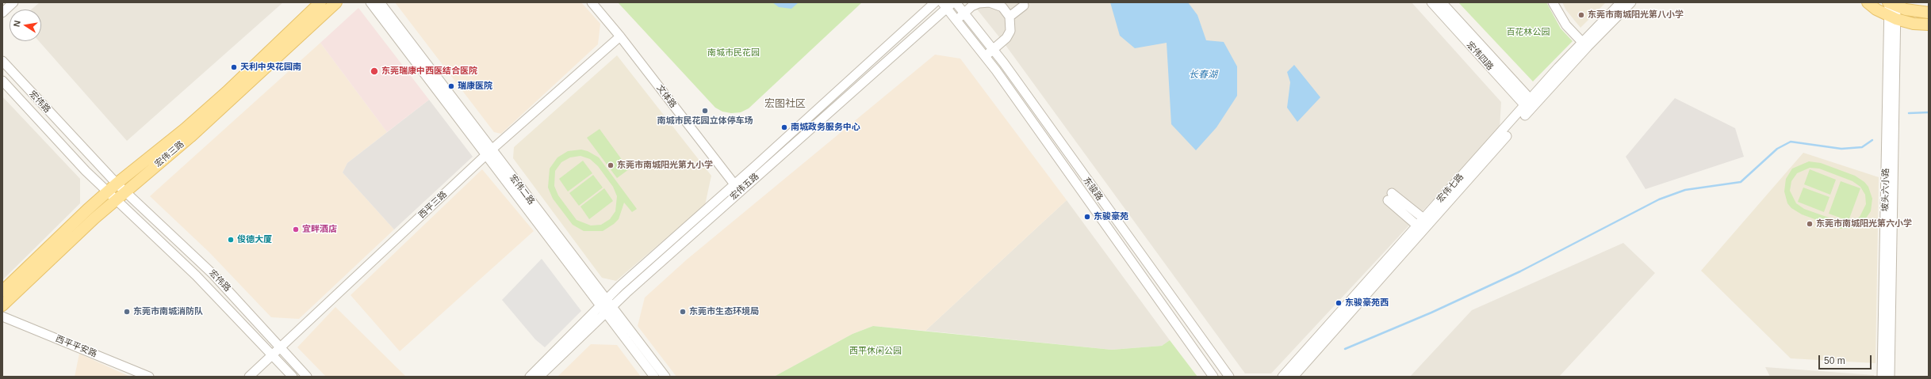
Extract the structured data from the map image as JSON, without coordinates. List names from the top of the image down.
{
  "streets": {
    "main road": ["宏伟三路"],
    "street": [
      "宏伟四路",
      "文体路",
      "宏伟路",
      "宏伟五路",
      "宏伟七路",
      "东骏路",
      "宏伟二路",
      "坡头六小路",
      "西平三路",
      "西平平安路"
    ]
  },
  "crossings": [
    ["宏伟四路", "宏伟七路"],
    ["文体路", "宏伟五路"],
    ["文体路", "西平三路"],
    ["宏伟路", "宏伟三路"],
    ["宏伟路", "西平三路"],
    ["宏伟五路", "东骏路"],
    ["宏伟五路", "宏伟二路"],
    ["宏伟二路", "西平三路"]
  ],
  "districts": ["宏图社区"],
  "water": ["长春湖"],
  "parks": ["百花林公园", "南城市民花园", "西平休闲公园"],
  "places": [
    "东莞市南城阳光第八小学",
    "天利中央花园南",
    "东莞瑞康中西医结合医院",
    "瑞康医院",
    "南城市民花园立体停车场",
    "南城政务服务中心",
    "东莞市南城阳光第九小学",
    "东骏豪苑",
    "东莞市南城阳光第六小学",
    "宜畔酒店",
    "俊德大厦",
    "东骏豪苑西",
    "东莞市南城消防队",
    "东莞市生态环境局"
  ],
  "scale_bar": "50 m",
  "north": "left"
}
